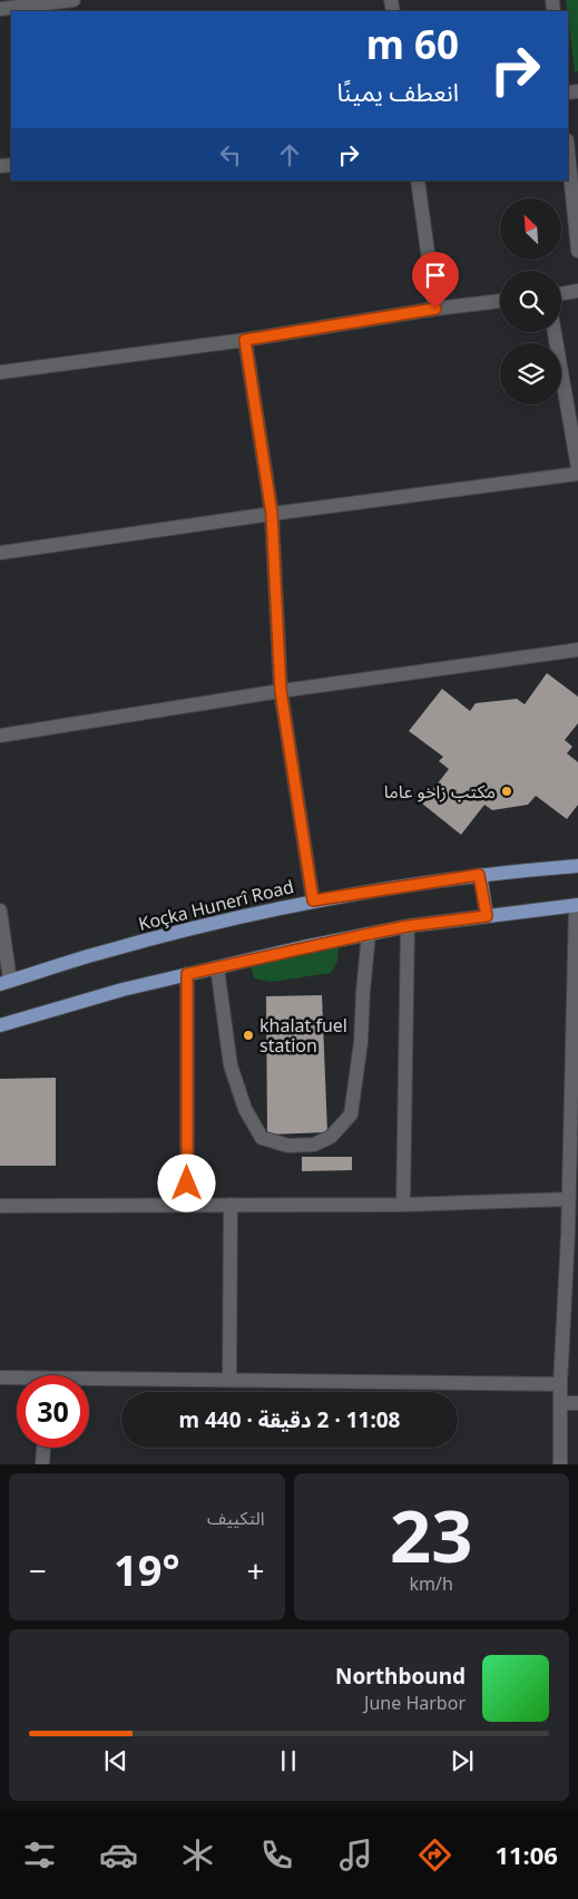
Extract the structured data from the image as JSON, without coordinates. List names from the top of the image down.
{
  "streets": {
    "main road": ["Koçka Hunerî Road"]
  },
  "places": ["مكتب زاخو عاما", "khalat fuel station"],
  "north": "top left",
  "page": {
    "turn": ["60 m", "انعطف يمينًا"],
    "limit": "30",
    "trip": "11:08 · 2 دقيقة · 440 m",
    "tile": [
      ["23", "km/h"],
      "التكييف"
    ],
    "heat": ["−", "19°", "+"],
    "song": ["Northbound", "June Harbor"],
    "tabs": "11:06"
  }
}
